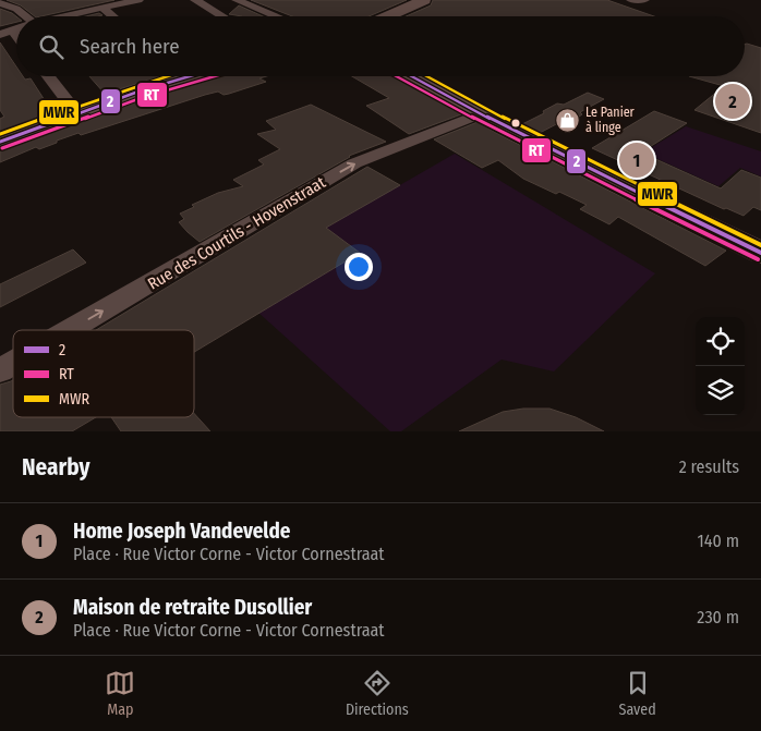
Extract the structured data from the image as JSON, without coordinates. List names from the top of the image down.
{
  "streets": {
    "street": ["Rue des Courtils - Hovenstraat"]
  },
  "places": {
    "shop": ["Le Panier à linge"]
  },
  "lines": ["transit line 2", "transit line RT", "transit line MWR"],
  "legend": ["2", "RT", "MWR"],
  "page": {
    "search": "Search here",
    "pins": ["2", "1"],
    "heading": ["Nearby", "2 results"],
    "list": [
      {
        "mark": "1",
        "name": "Home Joseph Vandevelde",
        "note": "Place · Rue Victor Corne - Victor Cornestraat",
        "value": "140 m"
      },
      {
        "mark": "2",
        "name": "Maison de retraite Dusollier",
        "note": "Place · Rue Victor Corne - Victor Cornestraat",
        "value": "230 m"
      }
    ],
    "nav": ["Map", "Directions", "Saved"]
  }
}
